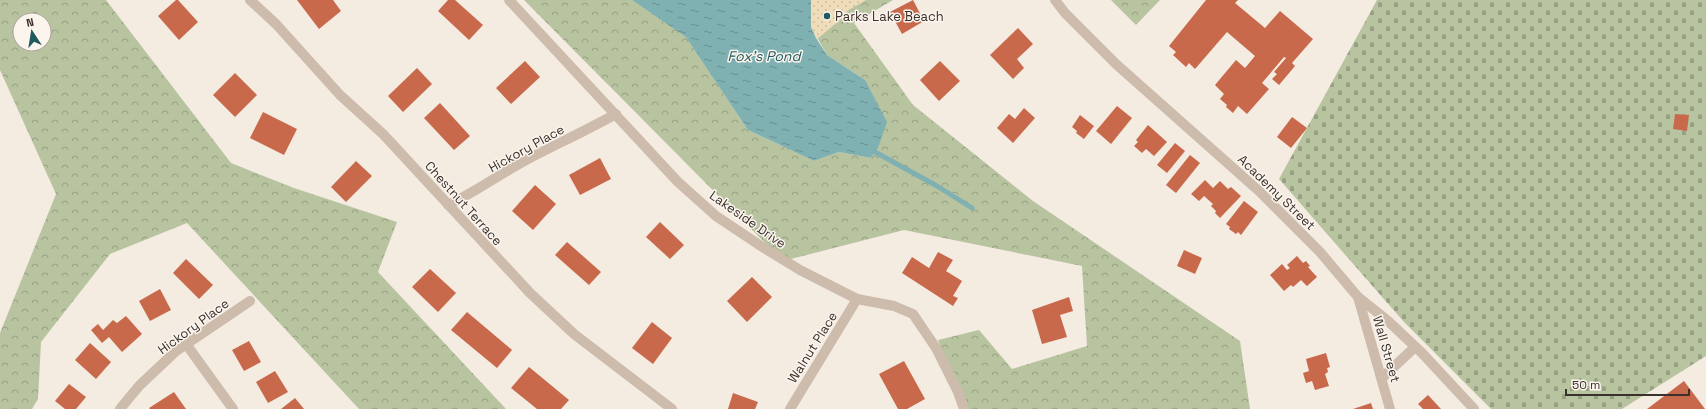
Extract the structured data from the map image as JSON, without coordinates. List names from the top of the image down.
{
  "streets": {
    "street": [
      "Hickory Place",
      "Academy Street",
      "Chestnut Terrace",
      "Lakeside Drive",
      "Walnut Place",
      "Wall Street"
    ]
  },
  "crossings": [
    ["Hickory Place", "Chestnut Terrace"],
    ["Hickory Place", "Lakeside Drive"],
    ["Academy Street", "Wall Street"],
    ["Lakeside Drive", "Walnut Place"]
  ],
  "water": ["Fox's Pond"],
  "places": ["Parks Lake Beach"],
  "scale_bar": "50 m",
  "north": "top"
}
